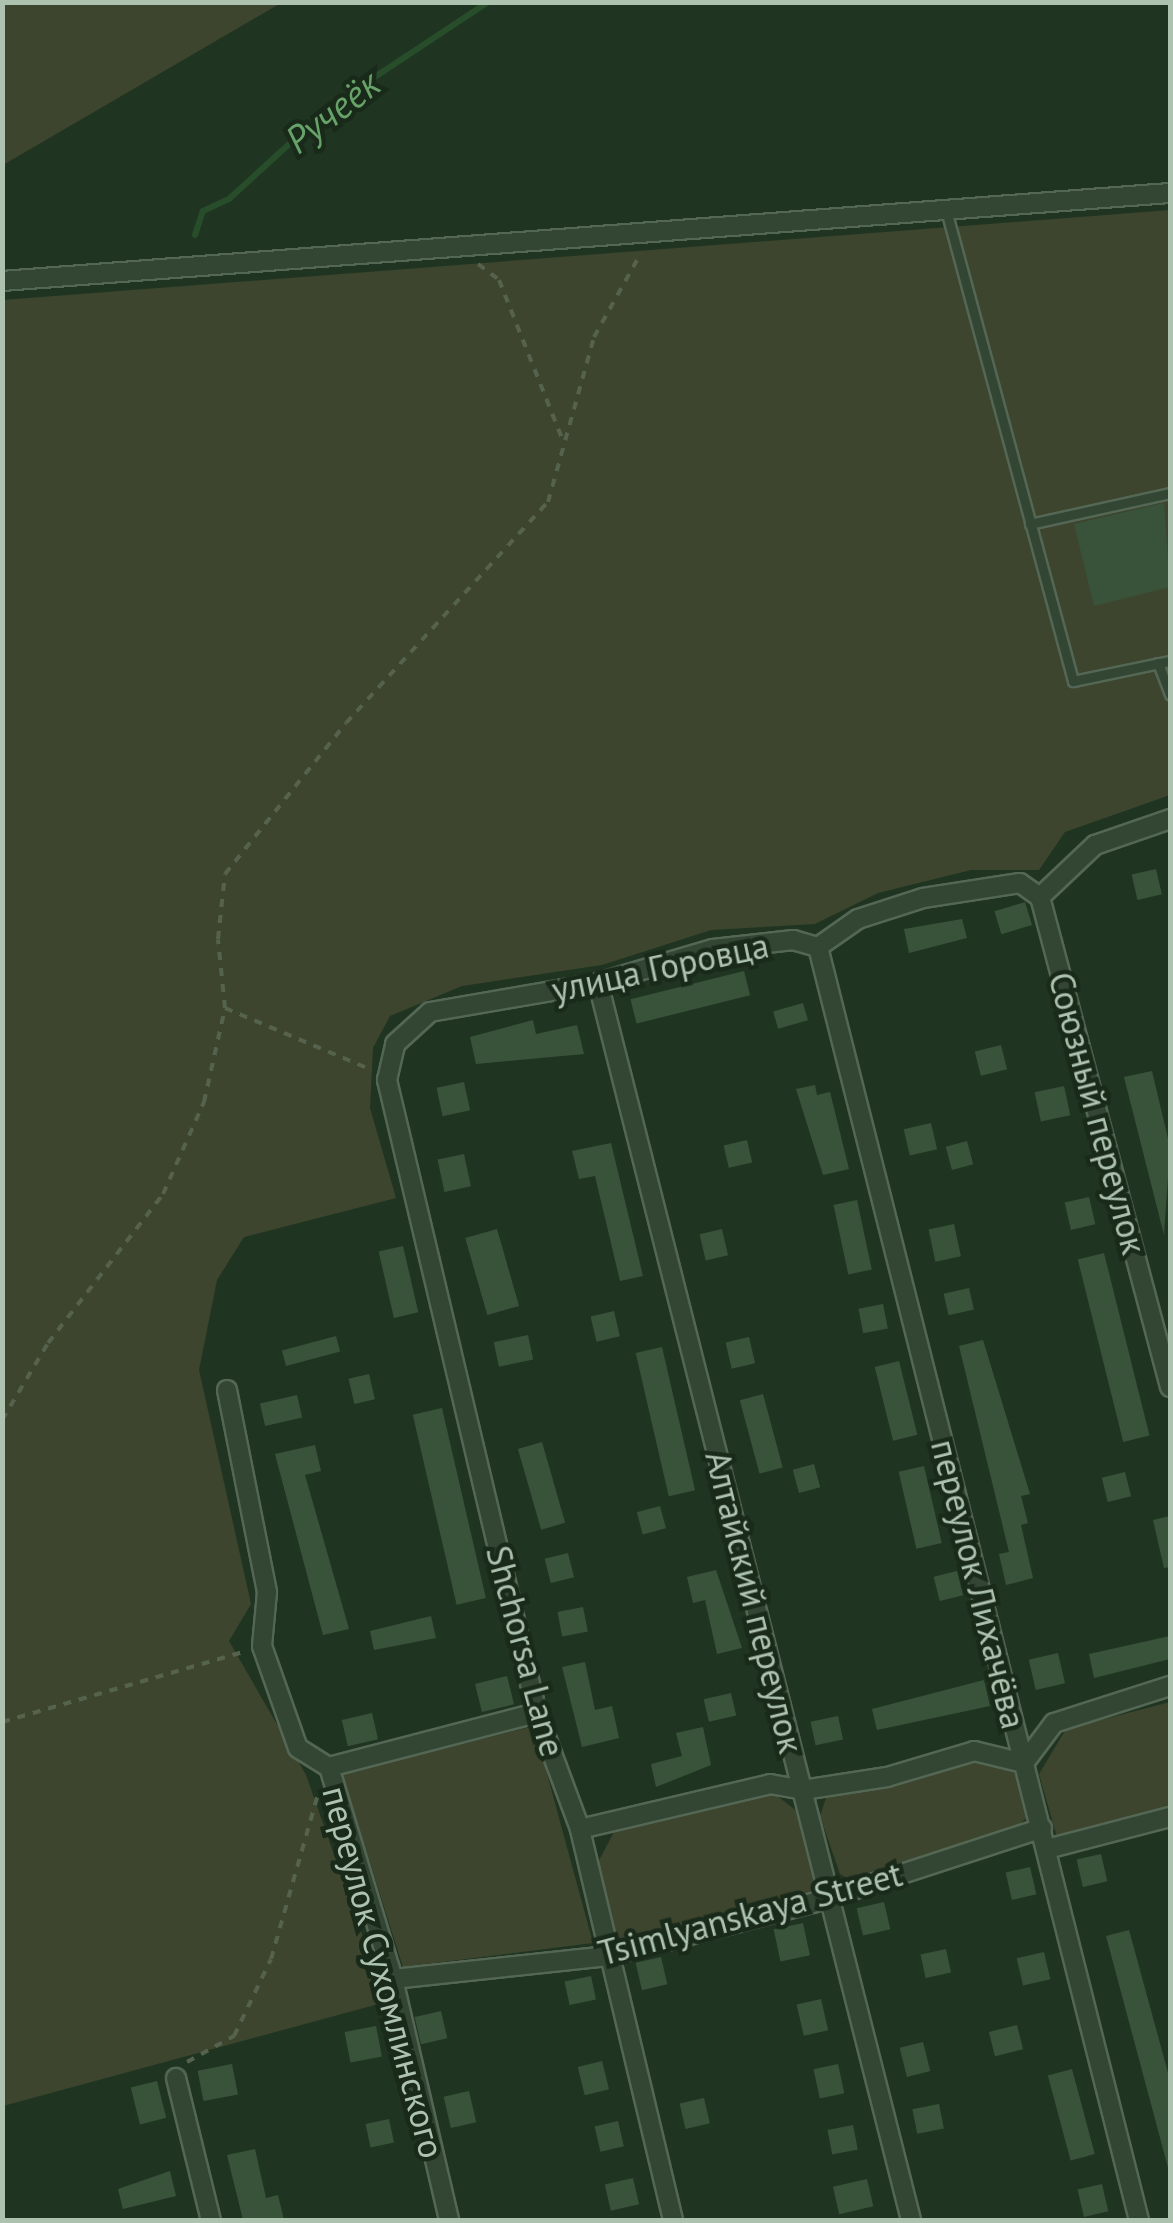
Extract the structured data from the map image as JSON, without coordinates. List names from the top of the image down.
{
  "streets": {
    "street": [
      "улица Горовца",
      "Союзный переулок",
      "переулок Лихачёва",
      "Алтайский переулок",
      "Shchorsa Lane",
      "Tsimlyanskaya Street",
      "переулок Сухомлинского"
    ]
  },
  "crossings": [
    ["улица Горовца", "Союзный переулок"],
    ["улица Горовца", "переулок Лихачёва"],
    ["улица Горовца", "Алтайский переулок"],
    ["улица Горовца", "Shchorsa Lane"],
    ["переулок Лихачёва", "Tsimlyanskaya Street"],
    ["Алтайский переулок", "Tsimlyanskaya Street"],
    ["Shchorsa Lane", "Tsimlyanskaya Street"],
    ["Tsimlyanskaya Street", "переулок Сухомлинского"]
  ],
  "water": ["Ручеёк"]
}
